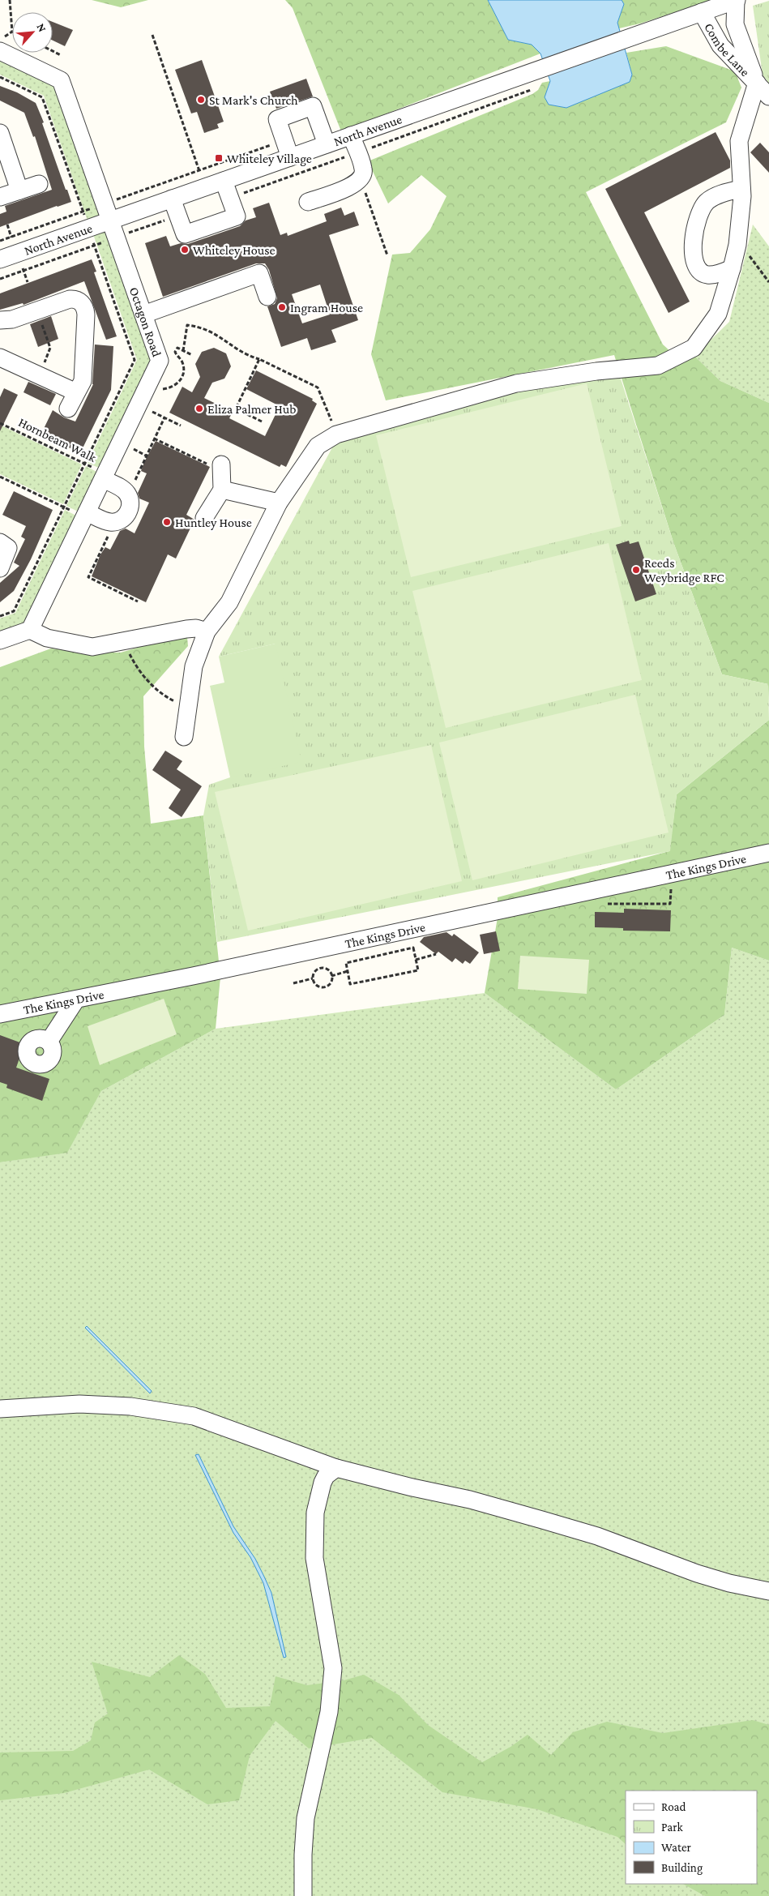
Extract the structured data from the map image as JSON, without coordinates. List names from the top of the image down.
{
  "streets": {
    "street": [
      "Combe Lane",
      "North Avenue",
      "Octagon Road",
      "The Kings Drive"
    ],
    "path": ["Hornbeam Walk"]
  },
  "crossings": [
    ["Combe Lane", "North Avenue"],
    ["North Avenue", "Octagon Road"],
    ["Octagon Road", "Hornbeam Walk"]
  ],
  "places": {
    "other": [
      "St Mark's Church",
      "Whiteley House",
      "Ingram House",
      "Eliza Palmer Hub",
      "Huntley House",
      "Reeds Weybridge RFC"
    ],
    "transit": ["Whiteley Village"]
  },
  "legend": [
    "Road",
    "Park",
    "Water",
    "Building"
  ],
  "north": "top right"
}
